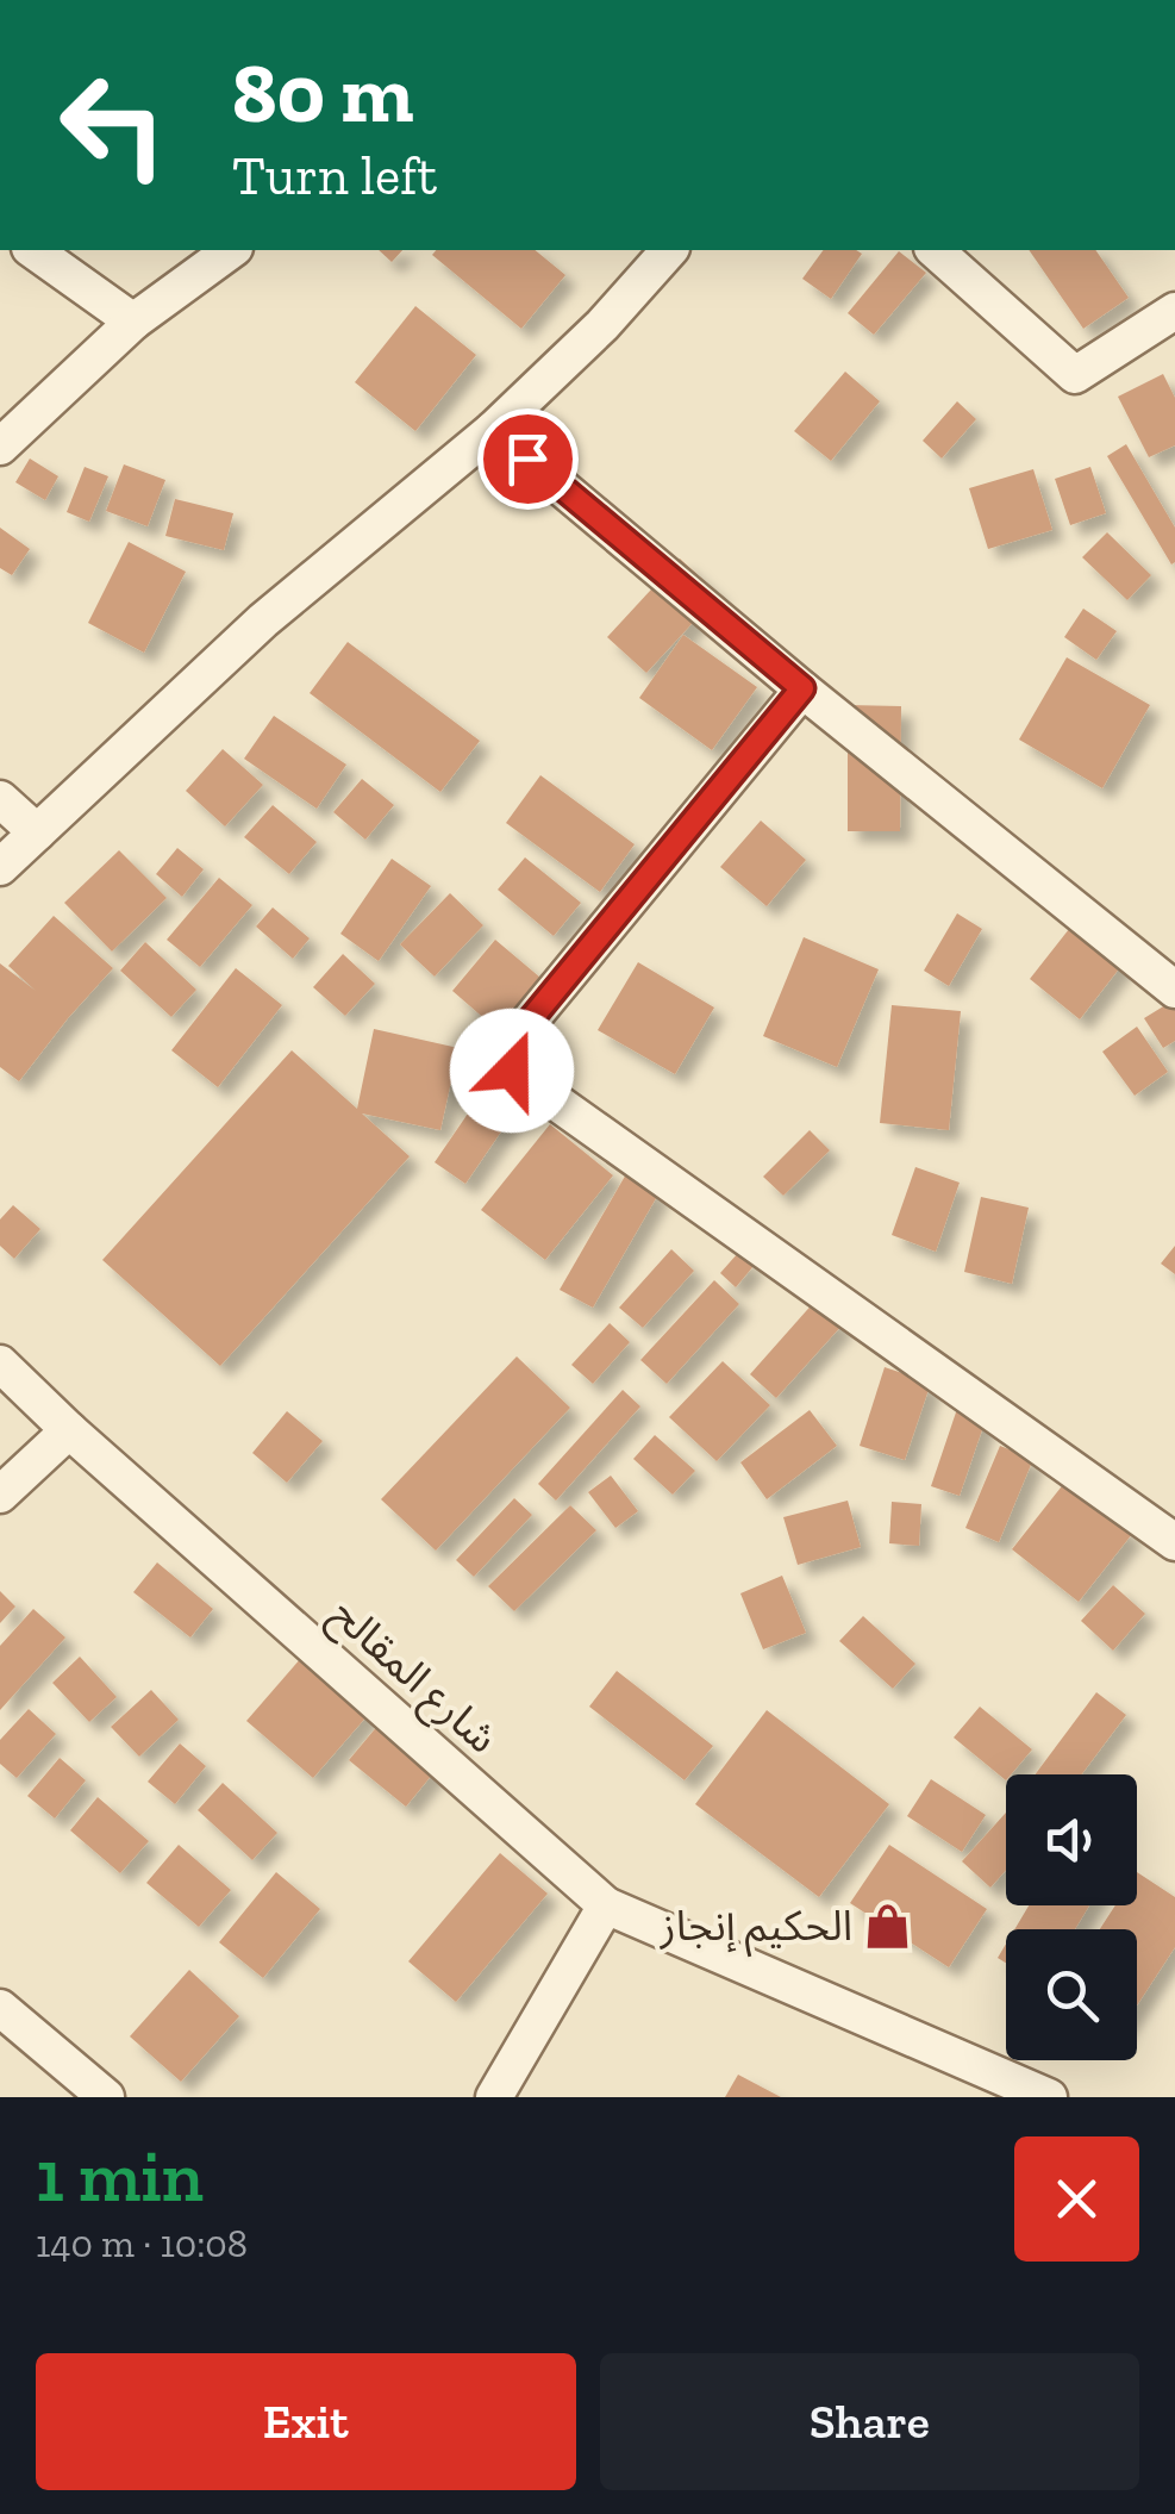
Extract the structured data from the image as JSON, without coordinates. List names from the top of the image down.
{
  "streets": {
    "street": ["شارع المقالح"]
  },
  "places": {
    "shop": ["الحكيم إنجاز"]
  },
  "page": {
    "turn": ["80 m", "Turn left"],
    "heading": ["1 min", "140 m · 10:08"],
    "buttons": ["Exit", "Share"]
  }
}
